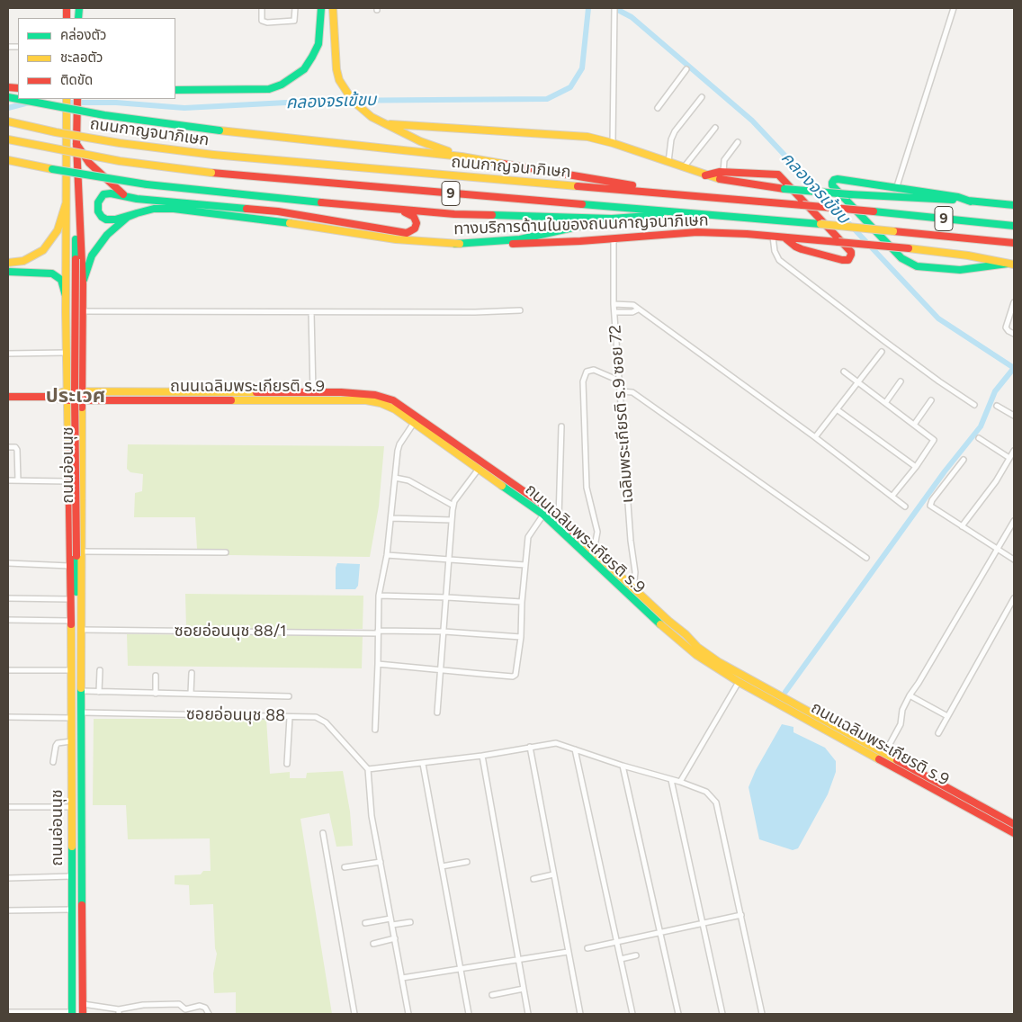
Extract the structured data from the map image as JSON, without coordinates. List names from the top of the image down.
{
  "streets": {
    "main road": [
      "ถนนกาญจนาภิเษก",
      "9",
      "ทางบริการด้านในของถนนกาญจนาภิเษก",
      "ถนนเฉลิมพระเกียรติ ร.9",
      "ถนนอ่อนนุช"
    ],
    "street": ["เฉลิมพระเกียรติ ร.9 ซอย 72", "ซอยอ่อนนุช 88/1", "ซอยอ่อนนุช 88"]
  },
  "crossings": [
    ["ทางบริการด้านในของถนนกาญจนาภิเษก", "เฉลิมพระเกียรติ ร.9 ซอย 72"],
    ["ทางบริการด้านในของถนนกาญจนาภิเษก", "ถนนอ่อนนุช"],
    ["ถนนเฉลิมพระเกียรติ ร.9", "เฉลิมพระเกียรติ ร.9 ซอย 72"],
    ["ถนนเฉลิมพระเกียรติ ร.9", "ถนนอ่อนนุช"],
    ["ถนนอ่อนนุช", "ซอยอ่อนนุช 88/1"],
    ["ถนนอ่อนนุช", "ซอยอ่อนนุช 88"]
  ],
  "districts": ["ประเวศ"],
  "water": ["คลองจรเข้ขบ"],
  "legend": ["คล่องตัว", "ชะลอตัว", "ติดขัด"]
}
